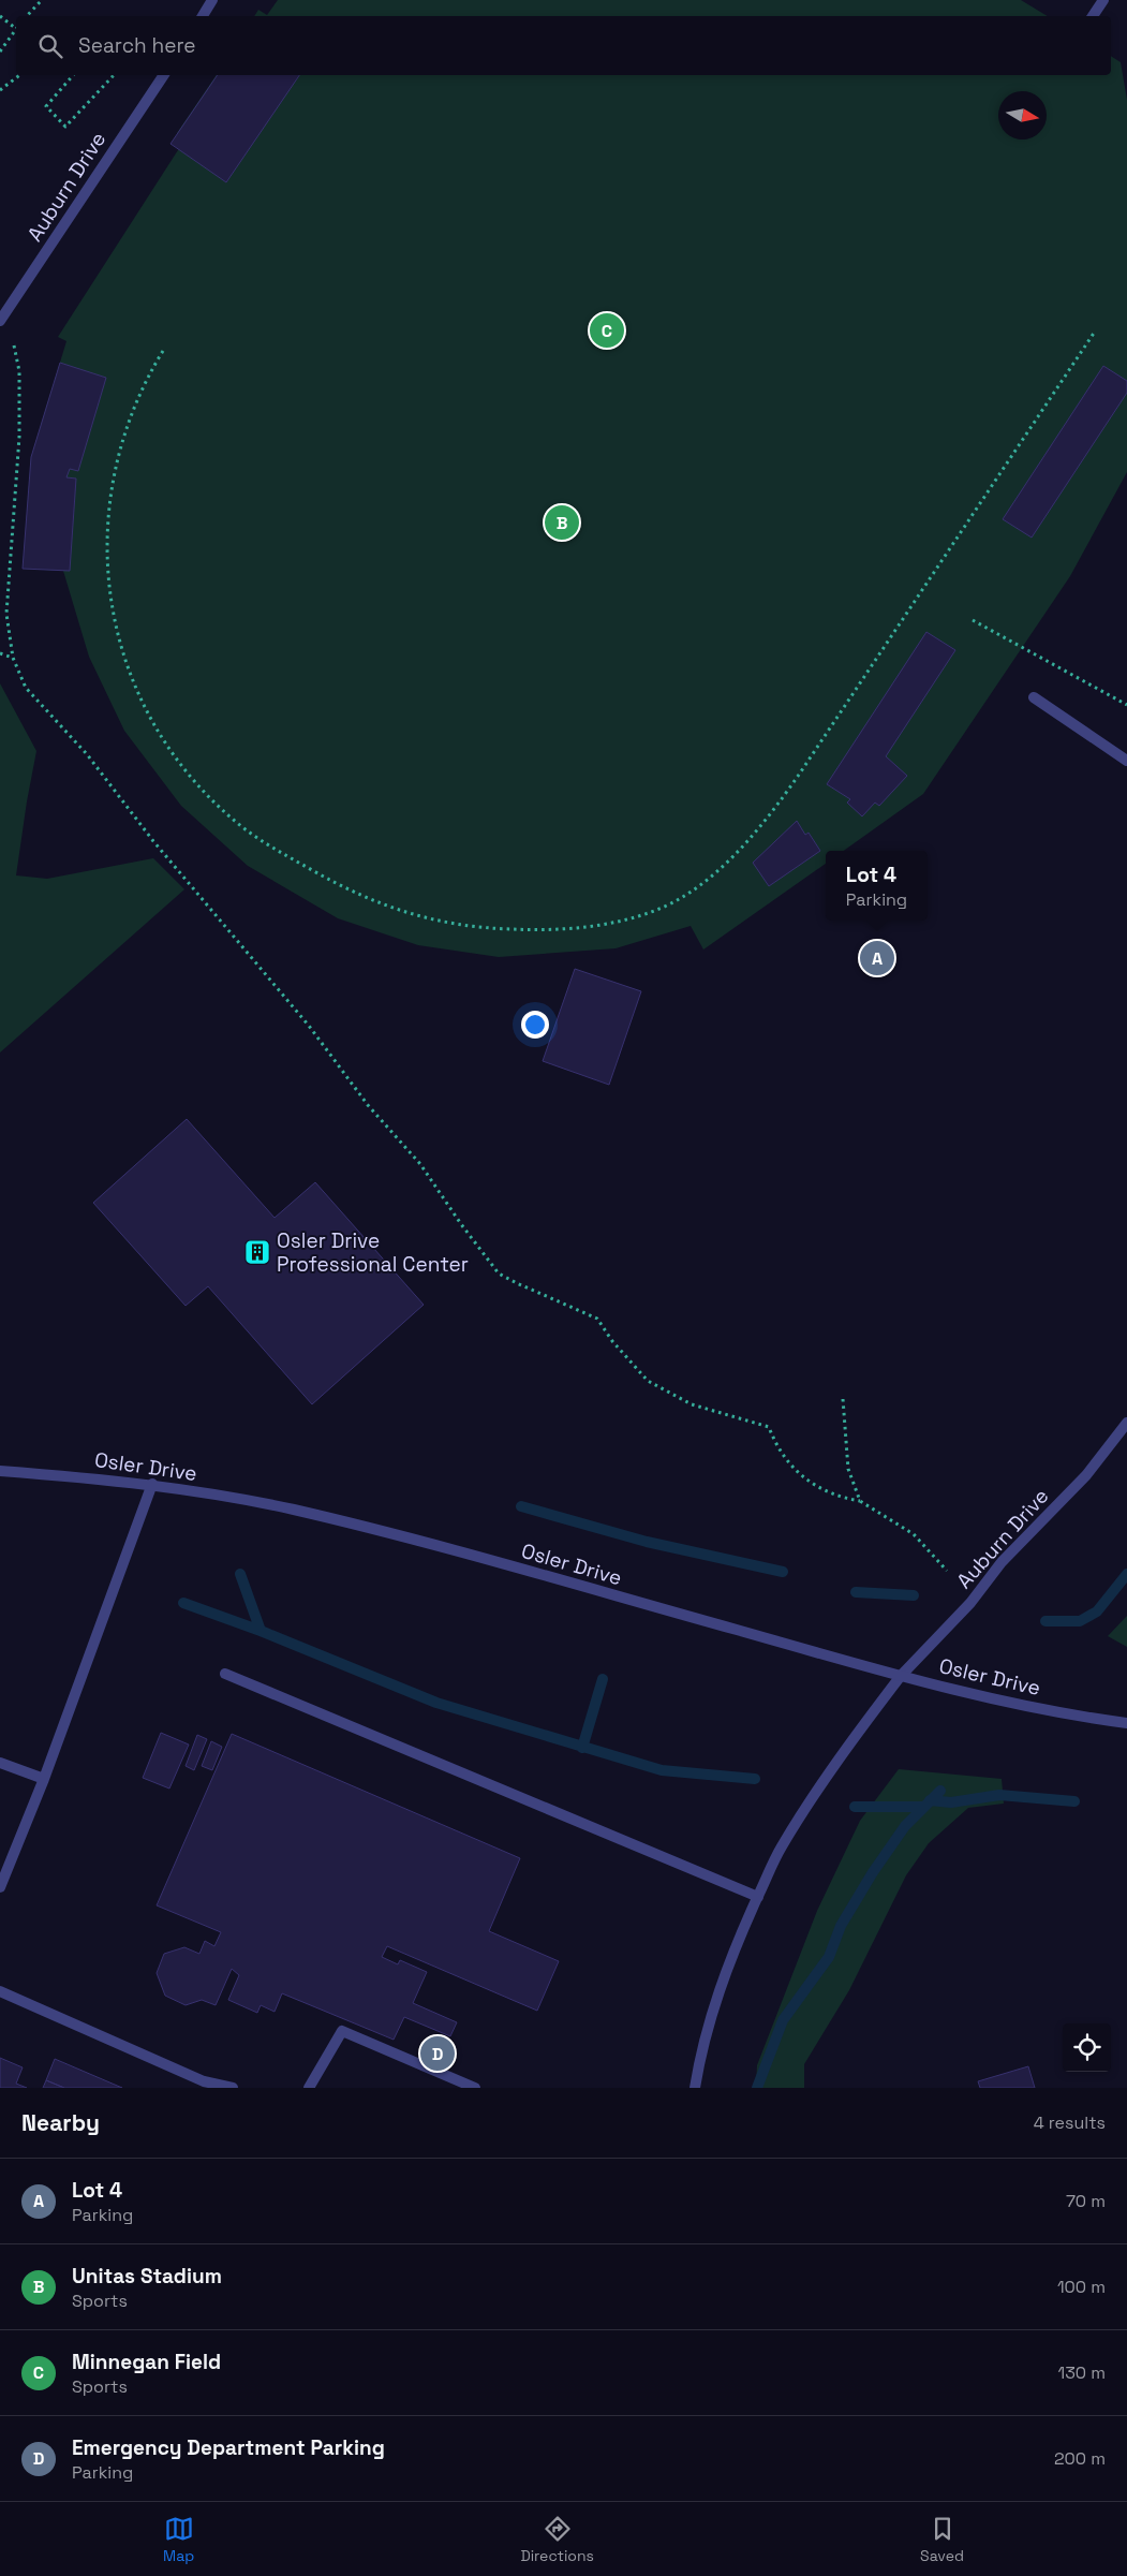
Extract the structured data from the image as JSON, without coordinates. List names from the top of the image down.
{
  "streets": {
    "street": ["Auburn Drive", "Osler Drive"]
  },
  "crossings": [
    ["Auburn Drive", "Osler Drive"]
  ],
  "places": {
    "building": ["Osler Drive Professional Center"]
  },
  "north": "right",
  "page": {
    "search": "Search here",
    "pins": [
      "C",
      "B",
      "A",
      "D"
    ],
    "popup": ["Lot 4", "Parking"],
    "heading": ["Nearby", "4 results"],
    "list": [
      {
        "mark": "A",
        "name": "Lot 4",
        "note": "Parking",
        "value": "70 m"
      },
      {
        "mark": "B",
        "name": "Unitas Stadium",
        "note": "Sports",
        "value": "100 m"
      },
      {
        "mark": "C",
        "name": "Minnegan Field",
        "note": "Sports",
        "value": "130 m"
      },
      {
        "mark": "D",
        "name": "Emergency Department Parking",
        "note": "Parking",
        "value": "200 m"
      }
    ],
    "nav": ["Map", "Directions", "Saved"]
  }
}
